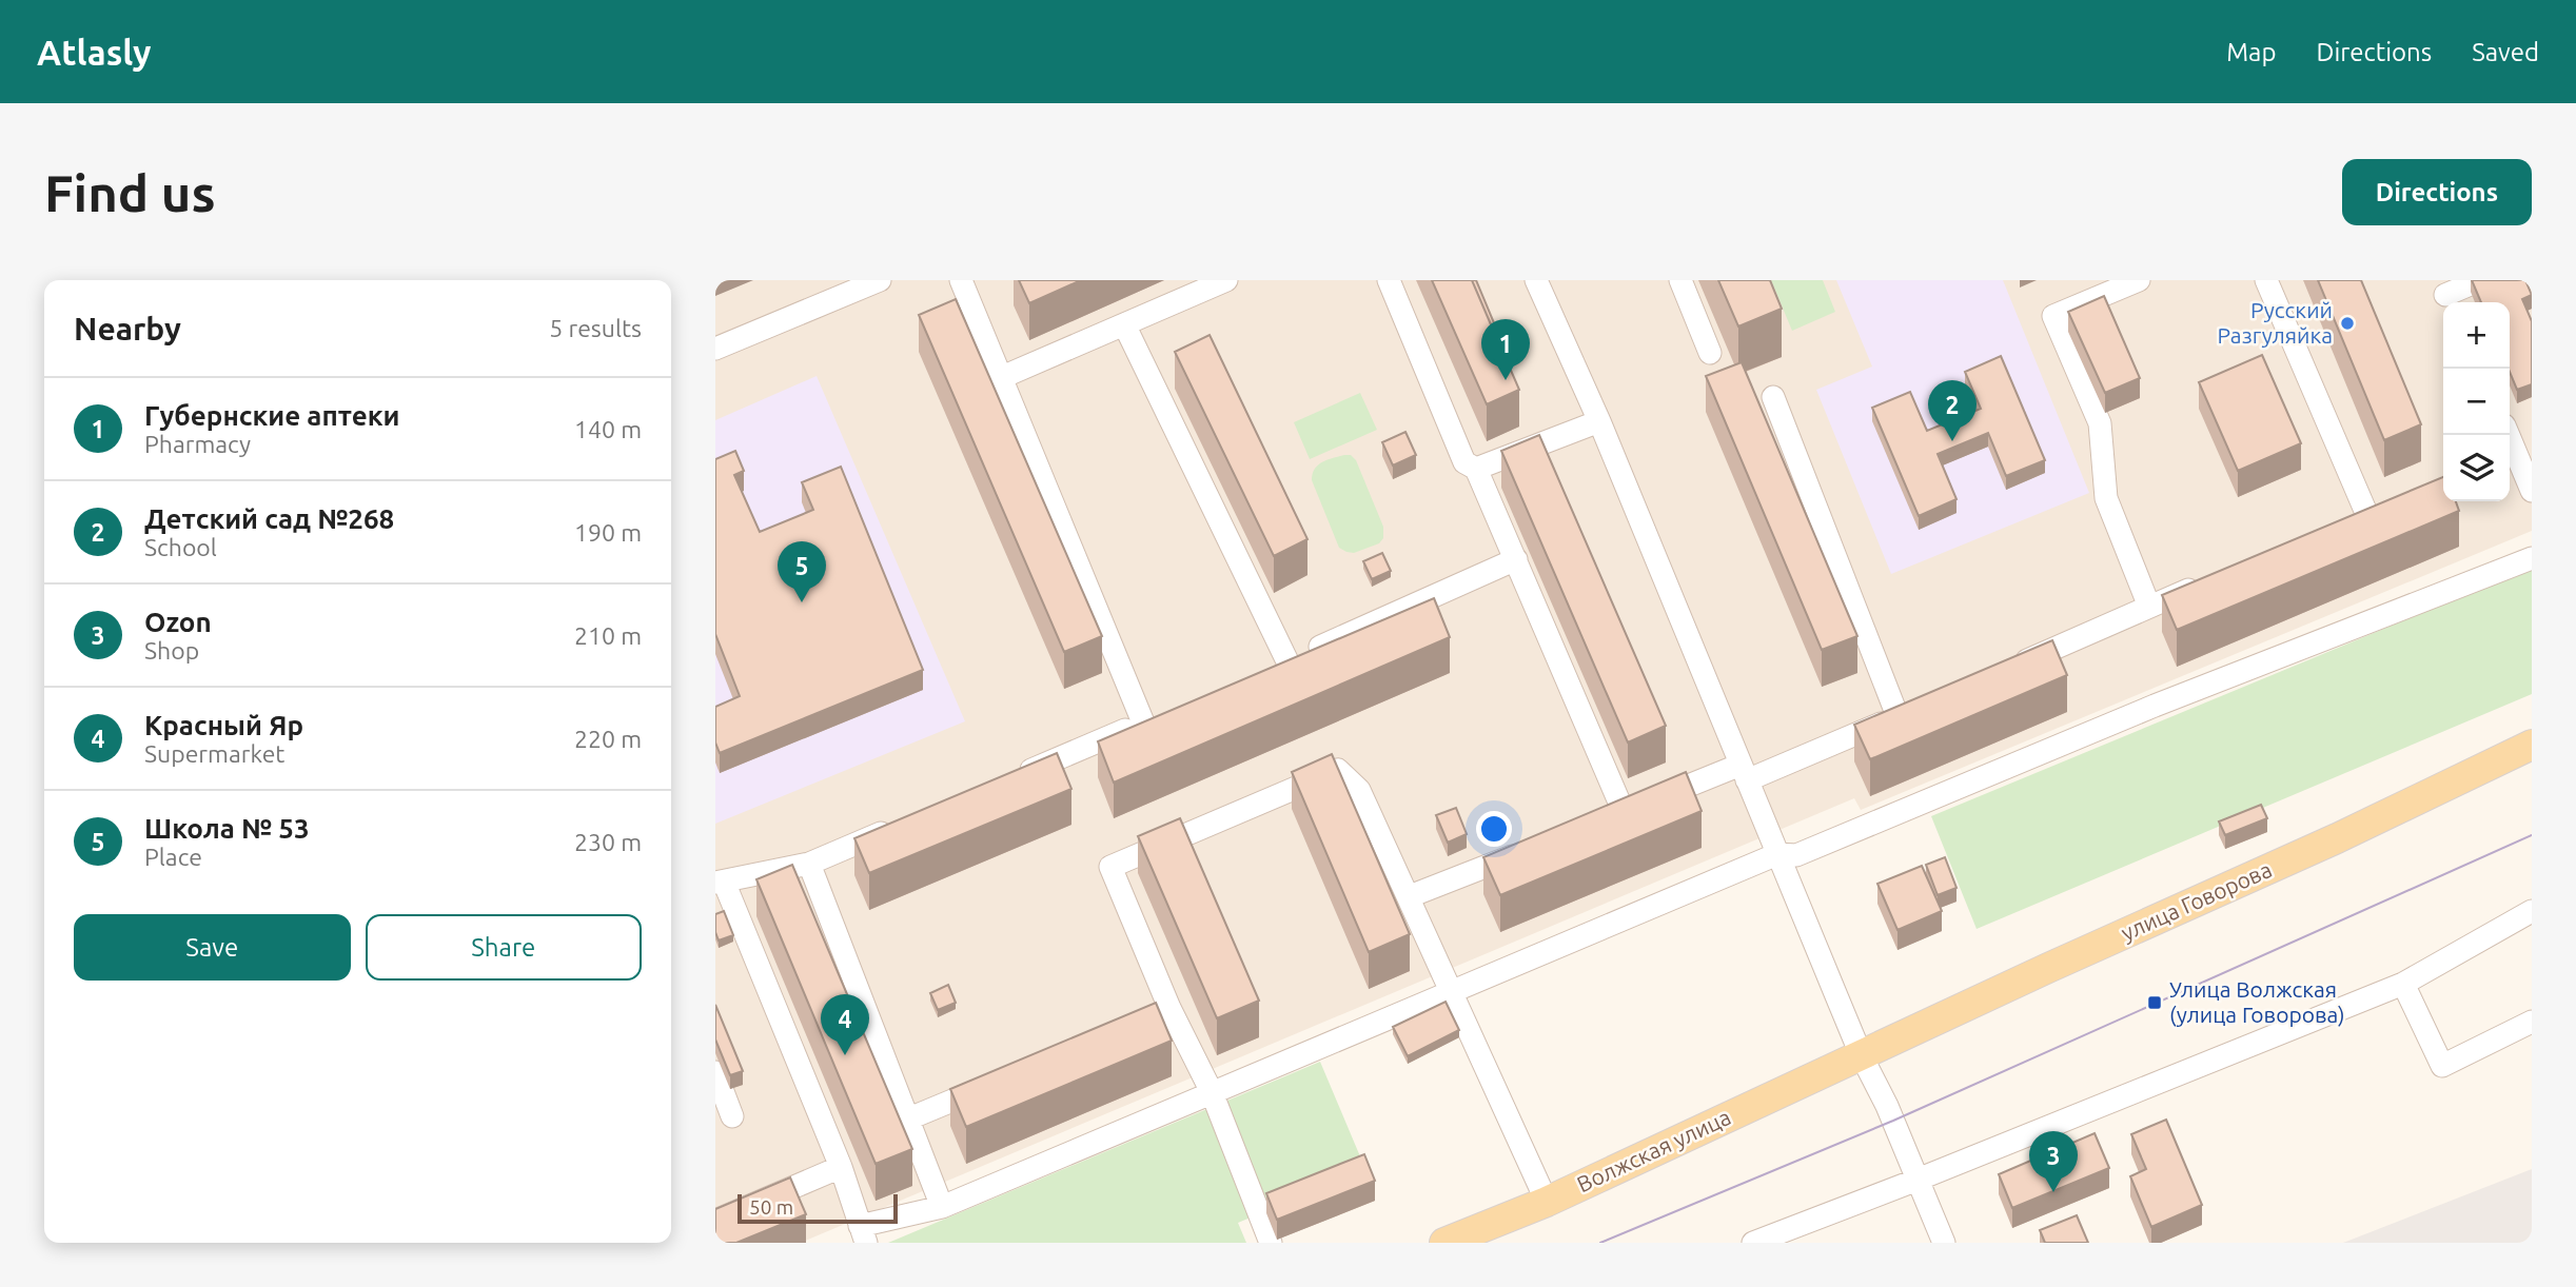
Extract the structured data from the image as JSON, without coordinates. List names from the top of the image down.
{
  "streets": {
    "main road": ["улица Говорова", "Волжская улица"]
  },
  "crossings": [
    ["улица Говорова", "Волжская улица"]
  ],
  "places": {
    "other": ["Русский Разгуляйка"],
    "transit": ["Улица Волжская (улица Говорова)"]
  },
  "scale_bar": "50 m",
  "page": {
    "header": "Atlasly",
    "nav": ["Map", "Directions", "Saved"],
    "buttons": [
      "Directions",
      ["Save", "Share"]
    ],
    "title": "Find us",
    "heading": ["Nearby", "5 results"],
    "map_buttons": ["+", "−"],
    "pins": [
      "1",
      "2",
      "5",
      "4",
      "3"
    ],
    "list": [
      {
        "mark": "1",
        "name": "Губернские аптеки",
        "note": "Pharmacy",
        "value": "140 m"
      },
      {
        "mark": "2",
        "name": "Детский сад №268",
        "note": "School",
        "value": "190 m"
      },
      {
        "mark": "3",
        "name": "Ozon",
        "note": "Shop",
        "value": "210 m"
      },
      {
        "mark": "4",
        "name": "Красный Яр",
        "note": "Supermarket",
        "value": "220 m"
      },
      {
        "mark": "5",
        "name": "Школа № 53",
        "note": "Place",
        "value": "230 m"
      }
    ],
    "scale": "50 m"
  }
}
